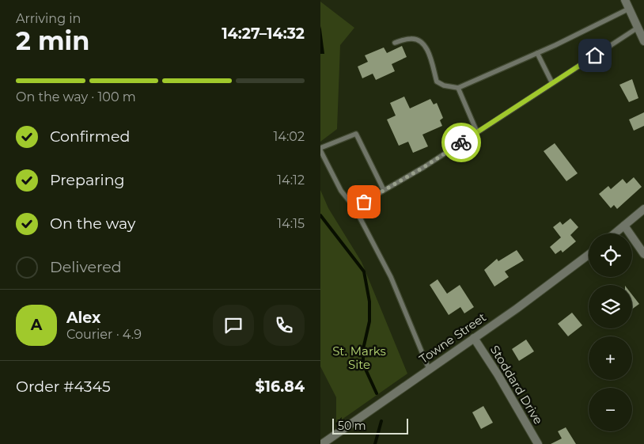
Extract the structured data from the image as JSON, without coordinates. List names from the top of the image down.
{
  "streets": {
    "street": ["Towne Street", "Stoddard Drive"]
  },
  "crossings": [
    ["Towne Street", "Stoddard Drive"]
  ],
  "parks": ["St. Marks Site"],
  "scale_bar": "50 m",
  "page": {
    "heading": ["2 min", "Arriving in", "14:27–14:32"],
    "panel": [
      "Alex",
      "Courier · 4.9",
      "Order #4345",
      "$16.84"
    ],
    "bar": "On the way · 100 m",
    "list": [
      ["Confirmed", "14:02"],
      ["Preparing", "14:12"],
      ["On the way", "14:15"],
      "Delivered"
    ],
    "map_buttons": ["+", "−"],
    "round": "A",
    "scale": "50 m"
  }
}
